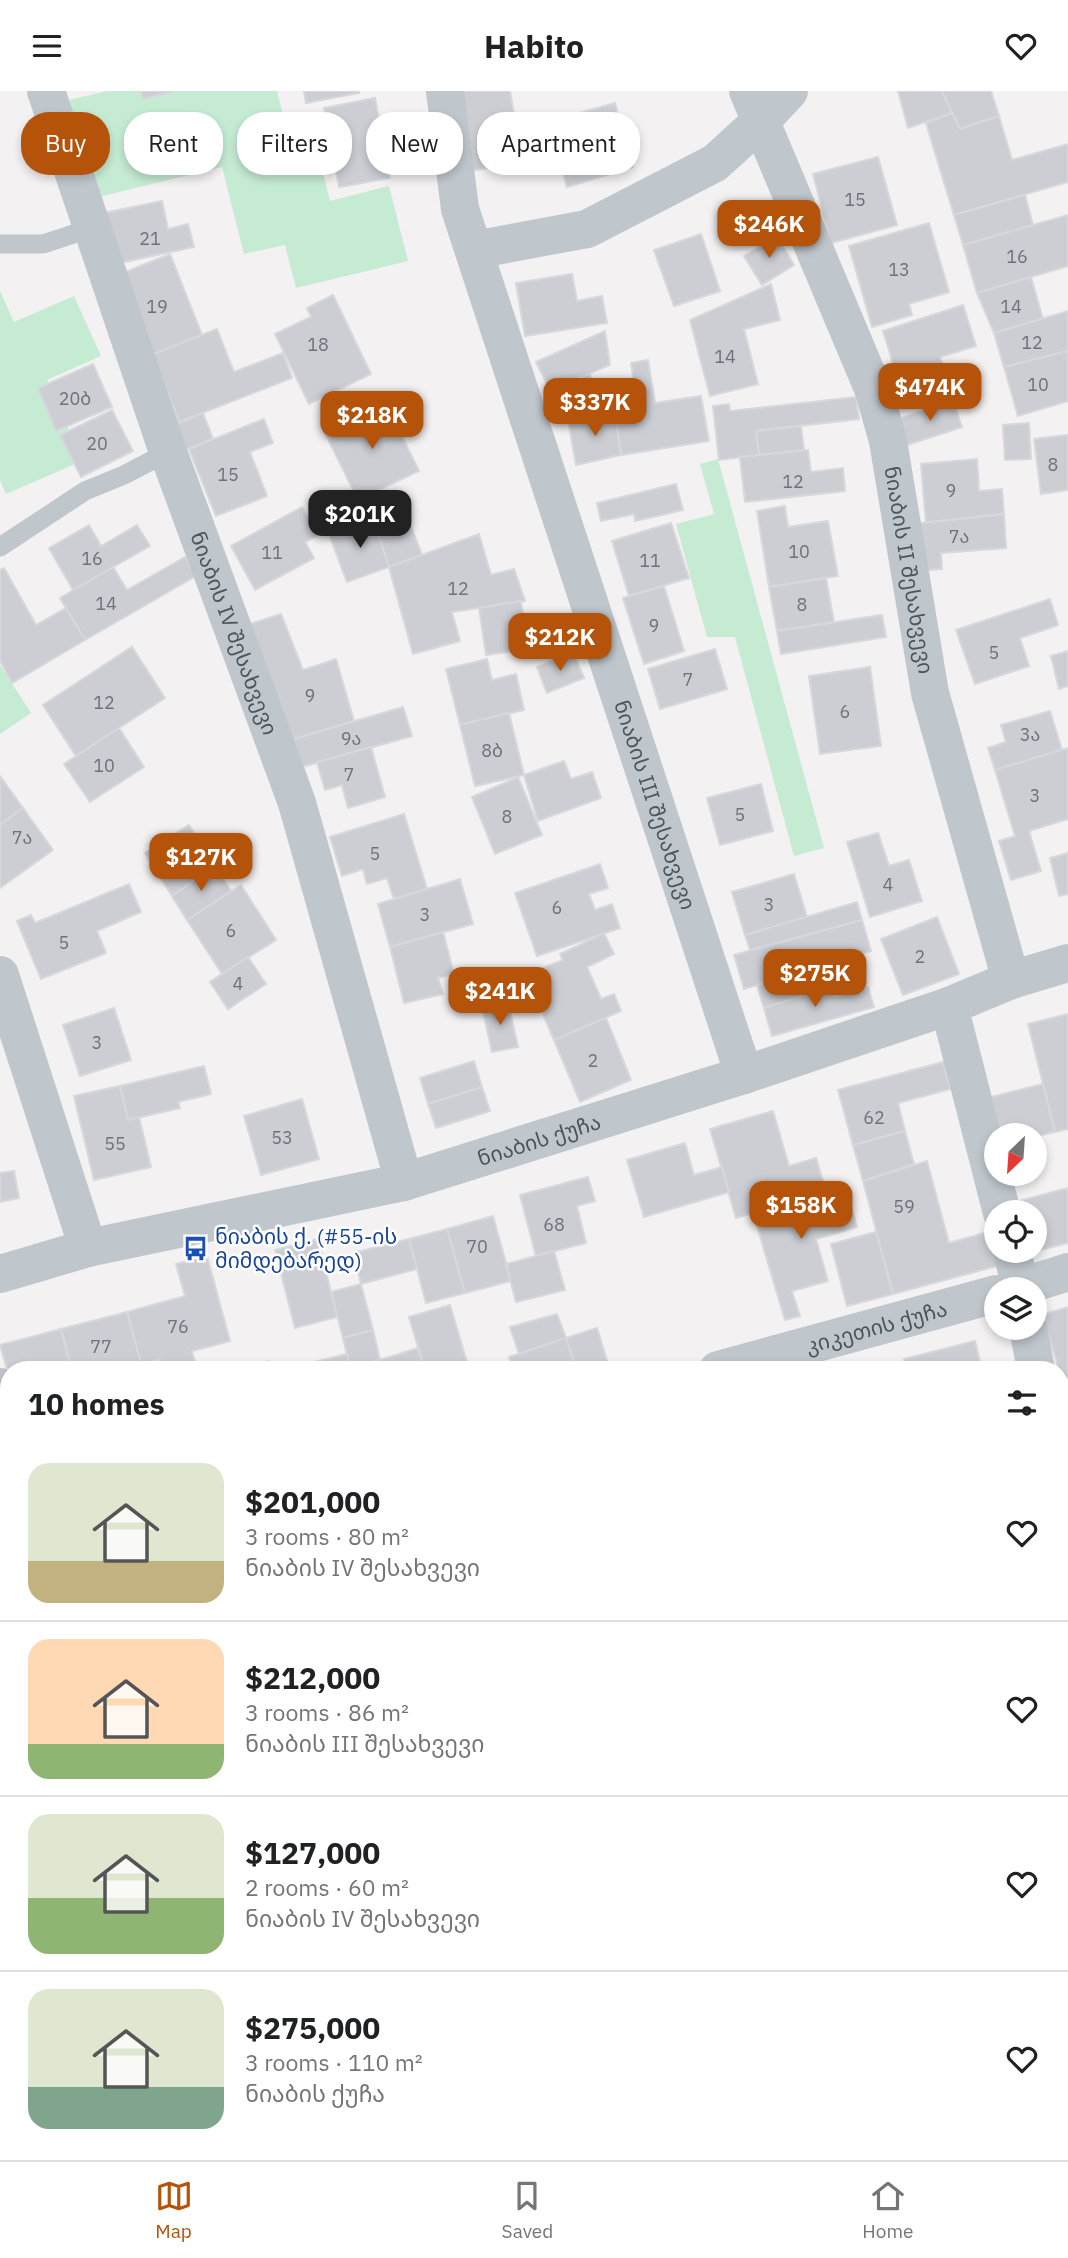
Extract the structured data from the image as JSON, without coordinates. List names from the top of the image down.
{
  "streets": {
    "street": [
      "ნიაბის II შესახვევი",
      "ნიაბის IV შესახვევი",
      "ნიაბის III შესახვევი",
      "ნიაბის ქუჩა",
      "კიკეთის ქუჩა"
    ]
  },
  "crossings": [
    ["ნიაბის II შესახვევი", "ნიაბის ქუჩა"],
    ["ნიაბის IV შესახვევი", "ნიაბის ქუჩა"],
    ["ნიაბის III შესახვევი", "ნიაბის ქუჩა"]
  ],
  "places": {
    "bus stop": ["ნიაბის ქ. (#55-ის მიმდებარედ)"]
  },
  "house_numbers": [
    "15",
    "21",
    "16",
    "13",
    "19",
    "14",
    "12",
    "18",
    "14",
    "10",
    "20ბ",
    "20",
    "8",
    "15",
    "12",
    "9",
    "7ა",
    "10",
    "11",
    "16",
    "11",
    "12",
    "14",
    "8",
    "9",
    "5",
    "7",
    "9",
    "12",
    "6",
    "3ა",
    "9ა",
    "8ბ",
    "10",
    "7",
    "3",
    "5",
    "8",
    "7ა",
    "5",
    "4",
    "3",
    "6",
    "3",
    "6",
    "5",
    "2",
    "4",
    "3",
    "2",
    "62",
    "53",
    "55",
    "59",
    "68",
    "70",
    "76",
    "77"
  ],
  "north": "bottom left",
  "page": {
    "header": "Habito",
    "chip": [
      "Buy",
      "Rent",
      "Filters",
      "New",
      "Apartment"
    ],
    "price": [
      "$246K",
      "$474K",
      "$337K",
      "$218K",
      "$201K",
      "$212K",
      "$127K",
      "$275K",
      "$241K",
      "$158K"
    ],
    "heading": "10 homes",
    "list": [
      {
        "name": "$201,000",
        "note": "3 rooms · 80 m² · ნიაბის IV შესახვევი"
      },
      {
        "name": "$212,000",
        "note": "3 rooms · 86 m² · ნიაბის III შესახვევი"
      },
      {
        "name": "$127,000",
        "note": "2 rooms · 60 m² · ნიაბის IV შესახვევი"
      },
      {
        "name": "$275,000",
        "note": "3 rooms · 110 m² · ნიაბის ქუჩა"
      }
    ],
    "tabs": ["Map", "Saved", "Home"]
  }
}
